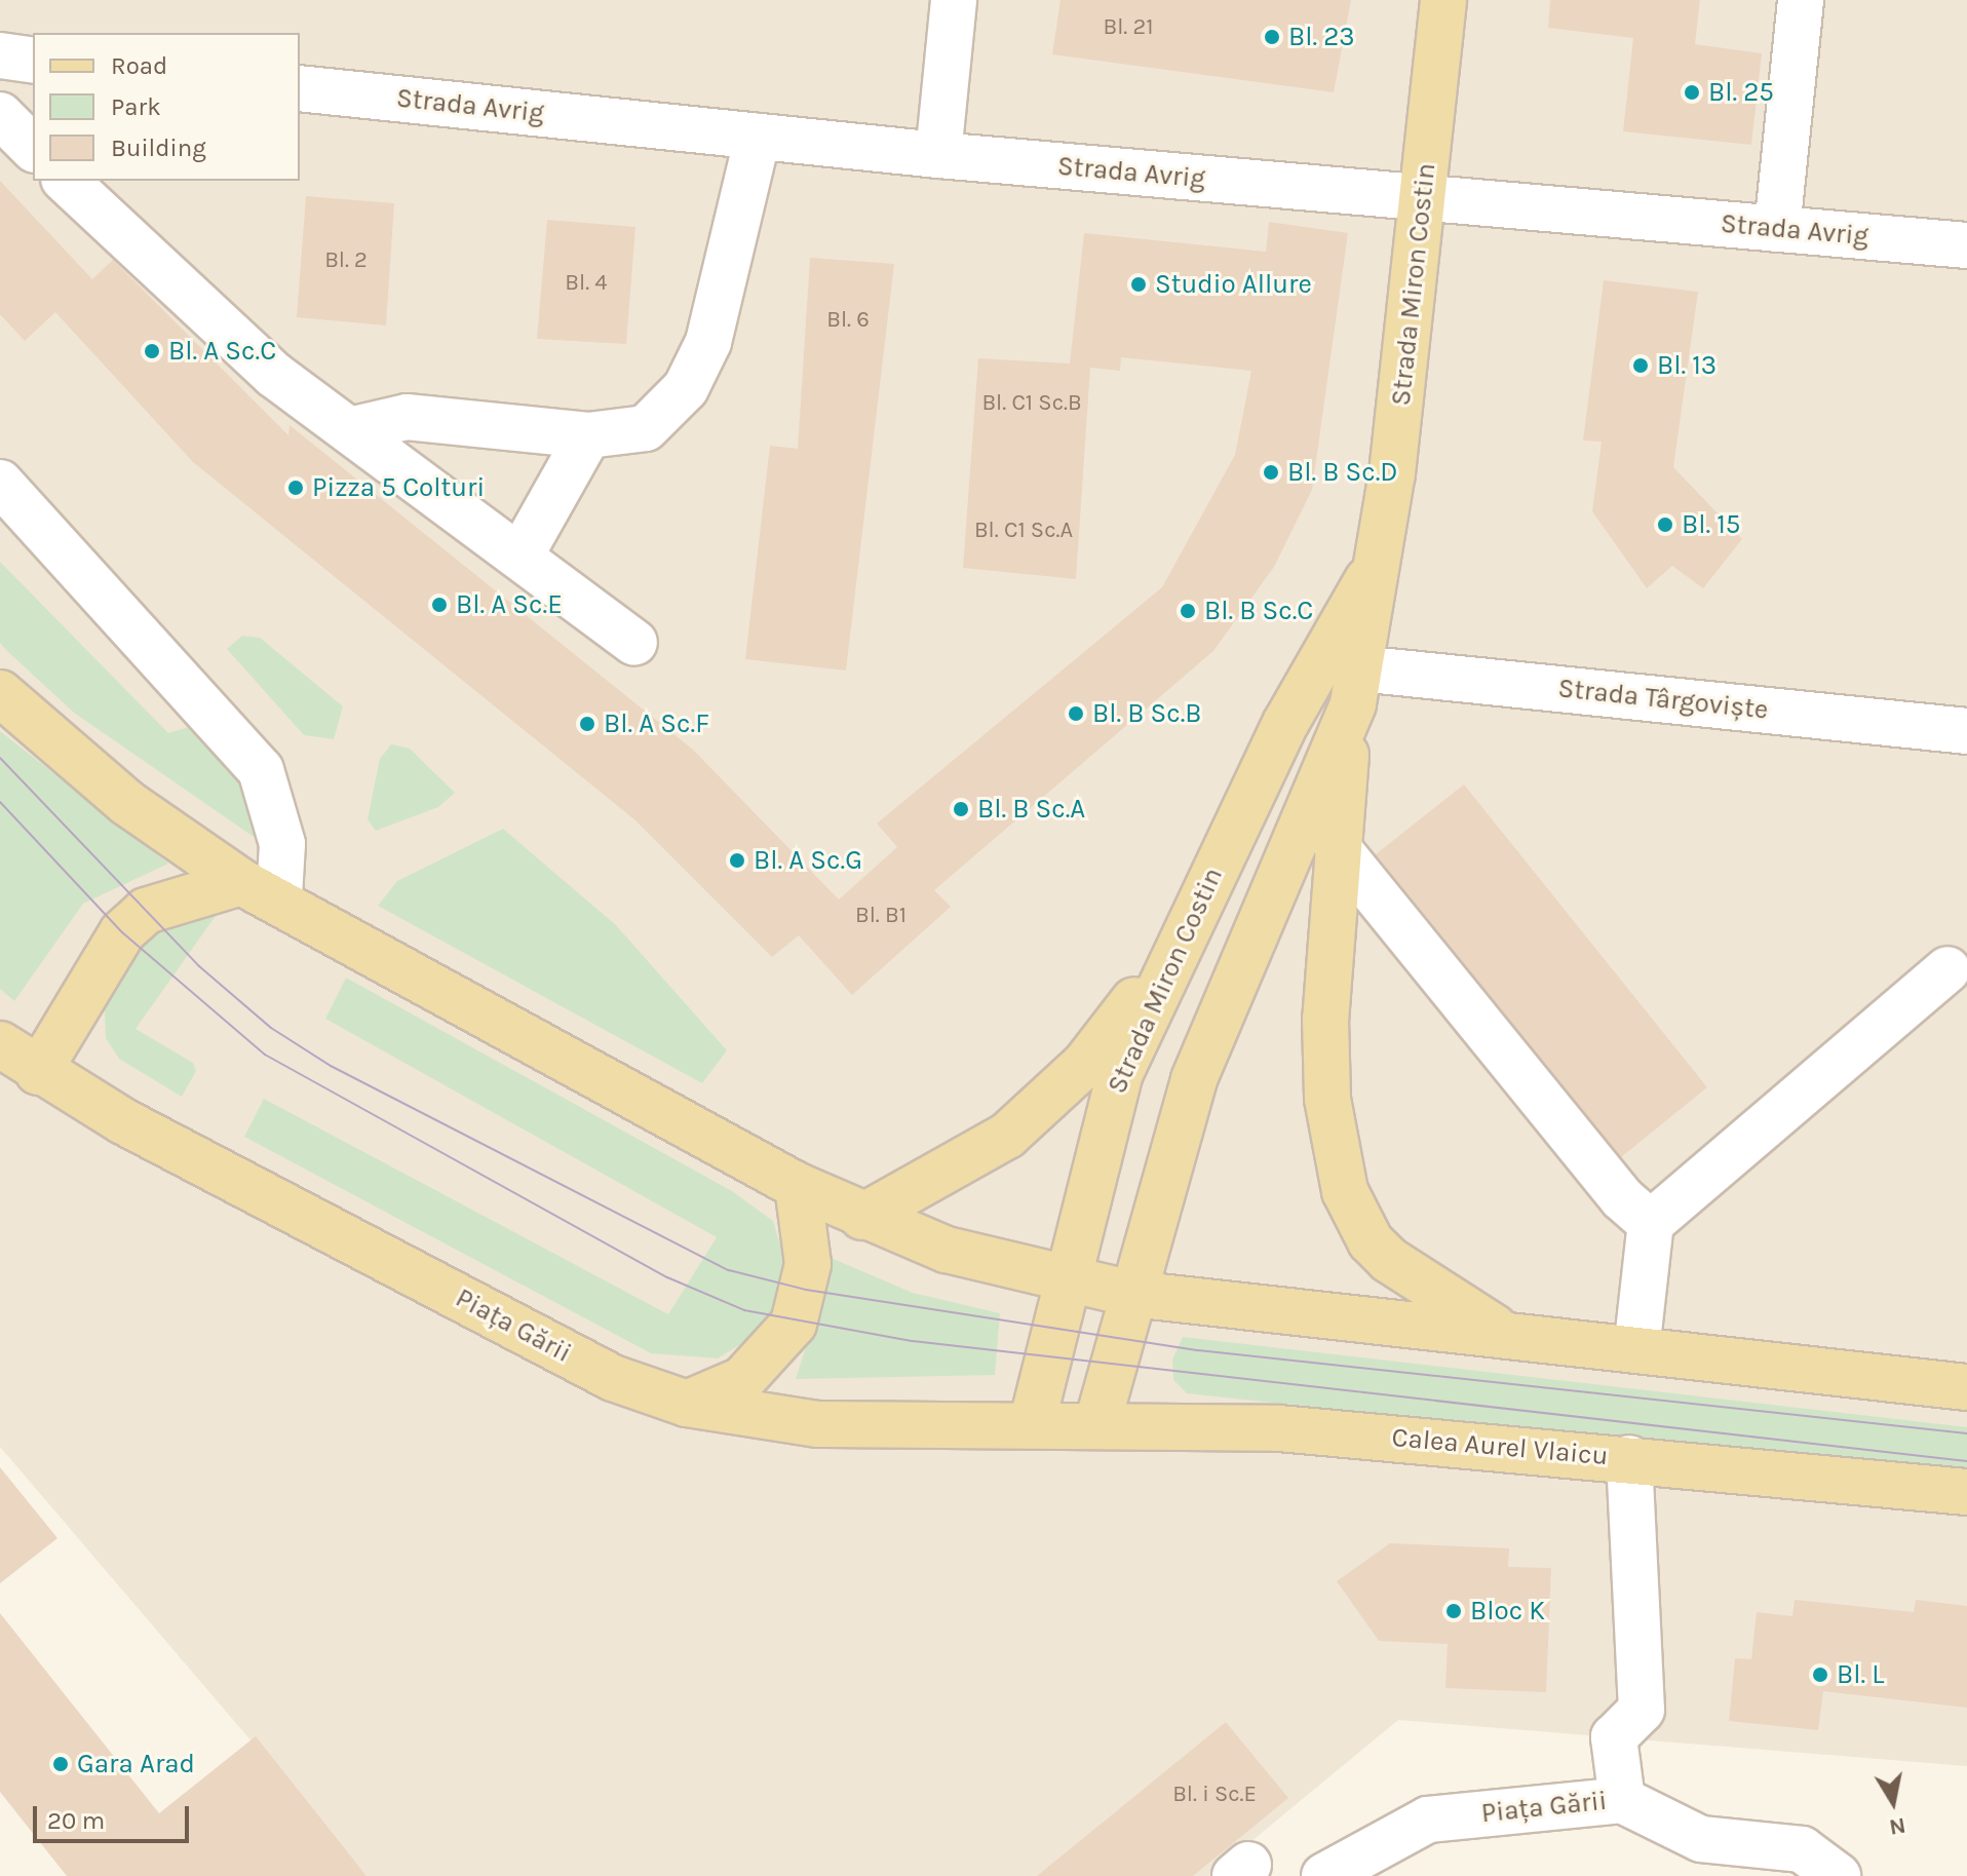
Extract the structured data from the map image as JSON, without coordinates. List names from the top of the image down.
{
  "streets": {
    "main road": ["Strada Miron Costin", "Piața Gării", "Calea Aurel Vlaicu"],
    "street": ["Strada Avrig", "Strada Târgoviște"]
  },
  "crossings": [
    ["Strada Avrig", "Strada Miron Costin"],
    ["Strada Miron Costin", "Strada Târgoviște"],
    ["Strada Miron Costin", "Piața Gării"],
    ["Strada Miron Costin", "Calea Aurel Vlaicu"],
    ["Piața Gării", "Calea Aurel Vlaicu"]
  ],
  "places": [
    "Bl. 23",
    "Bl. 25",
    "Studio Allure",
    "Bl. A Sc.C",
    "Bl. 13",
    "Bl. B Sc.D",
    "Pizza 5 Colturi",
    "Bl. 15",
    "Bl. A Sc.E",
    "Bl. B Sc.C",
    "Bl. B Sc.B",
    "Bl. A Sc.F",
    "Bl. B Sc.A",
    "Bl. A Sc.G",
    "Bloc K",
    "Bl. L",
    "Gara Arad"
  ],
  "house_numbers": [
    "Bl. 21",
    "Bl. 2",
    "Bl. 4",
    "Bl. 6",
    "Bl. C1 Sc.B",
    "Bl. C1 Sc.A",
    "Bl. B1",
    "Bl. i Sc.E"
  ],
  "legend": ["Road", "Park", "Building"],
  "scale_bar": "20 m",
  "north": "bottom"
}
